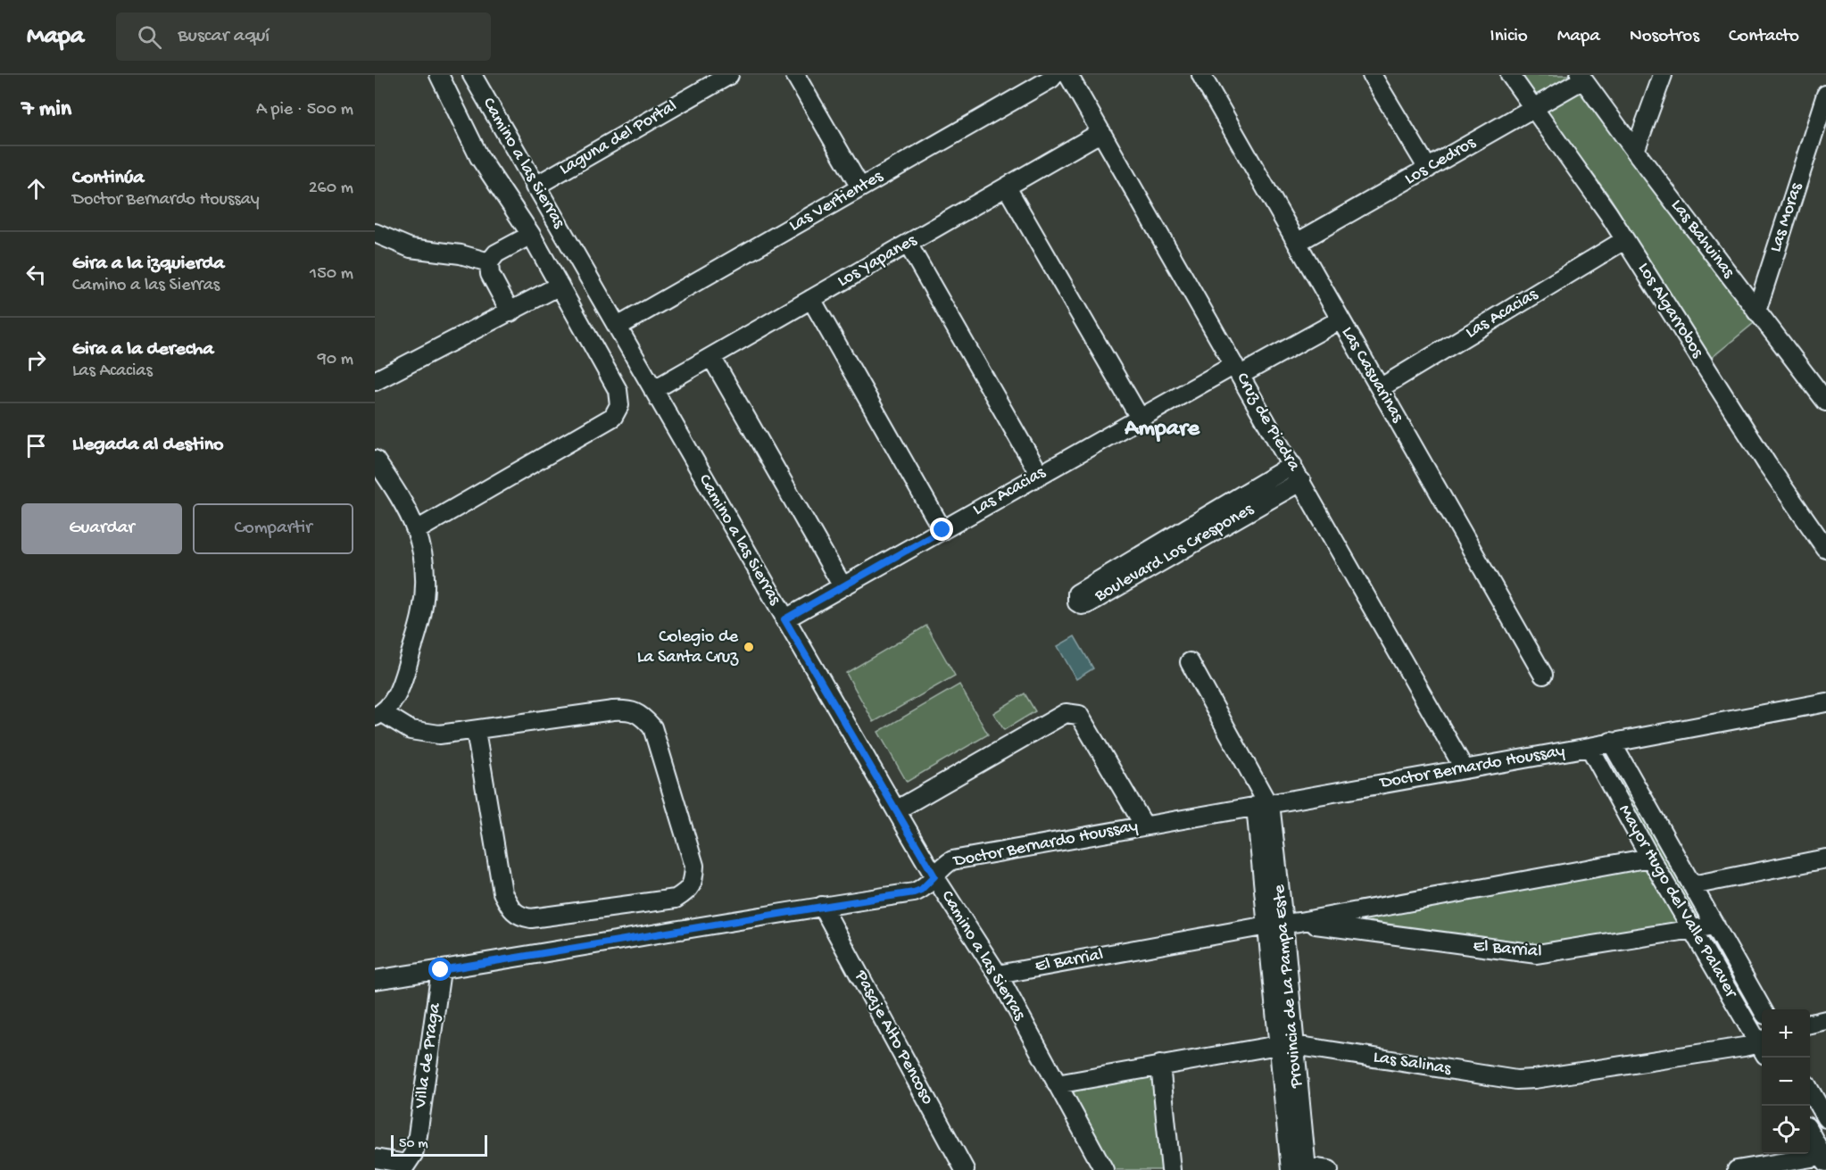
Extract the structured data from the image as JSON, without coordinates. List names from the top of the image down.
{
  "streets": {
    "street": [
      "Laguna del Portal",
      "Los Cedros",
      "Camino a las Sierras",
      "Las Vertientes",
      "Las Moras",
      "Las Bahuinas",
      "Los Yapanes",
      "Los Algarrobos",
      "Las Acacias",
      "Las Casuarinas",
      "Cruz de Piedra",
      "Boulevard Los Crespones",
      "Doctor Bernardo Houssay",
      "Mayor Hugo del Valle Palaver",
      "El Barrial",
      "Provincia de La Pampa Este",
      "Pasaje Alto Pencoso",
      "Villa de Praga",
      "Las Salinas"
    ]
  },
  "crossings": [
    ["Laguna del Portal", "Camino a las Sierras"],
    ["Los Cedros", "Las Bahuinas"],
    ["Los Cedros", "Los Algarrobos"],
    ["Los Cedros", "Las Casuarinas"],
    ["Camino a las Sierras", "Las Vertientes"],
    ["Camino a las Sierras", "Los Yapanes"],
    ["Camino a las Sierras", "Las Acacias"],
    ["Camino a las Sierras", "Doctor Bernardo Houssay"],
    ["Camino a las Sierras", "El Barrial"],
    ["Camino a las Sierras", "Las Salinas"],
    ["Las Moras", "Las Bahuinas"],
    ["Los Yapanes", "Cruz de Piedra"],
    ["Los Algarrobos", "Las Acacias"],
    ["Las Acacias", "Las Casuarinas"],
    ["Las Acacias", "Cruz de Piedra"],
    ["Cruz de Piedra", "Boulevard Los Crespones"],
    ["Cruz de Piedra", "Doctor Bernardo Houssay"],
    ["Doctor Bernardo Houssay", "Mayor Hugo del Valle Palaver"],
    ["Doctor Bernardo Houssay", "Provincia de La Pampa Este"],
    ["Doctor Bernardo Houssay", "Pasaje Alto Pencoso"],
    ["Doctor Bernardo Houssay", "Villa de Praga"],
    ["Mayor Hugo del Valle Palaver", "El Barrial"],
    ["El Barrial", "Provincia de La Pampa Este"],
    ["Provincia de La Pampa Este", "Las Salinas"]
  ],
  "districts": ["Ampare"],
  "places": ["Colegio de La Santa Cruz"],
  "scale_bar": "50 m",
  "page": {
    "header": "Mapa",
    "search": "Buscar aquí",
    "nav": [
      "Inicio",
      "Mapa",
      "Nosotros",
      "Contacto"
    ],
    "heading": ["7 min", "A pie · 500 m"],
    "list": [
      ["Continúa", "Doctor Bernardo Houssay", "260 m"],
      ["Gira a la izquierda", "Camino a las Sierras", "150 m"],
      ["Gira a la derecha", "Las Acacias", "90 m"],
      "Llegada al destino"
    ],
    "buttons": ["Guardar", "Compartir"],
    "map_buttons": ["+", "−"],
    "scale": "50 m"
  }
}
